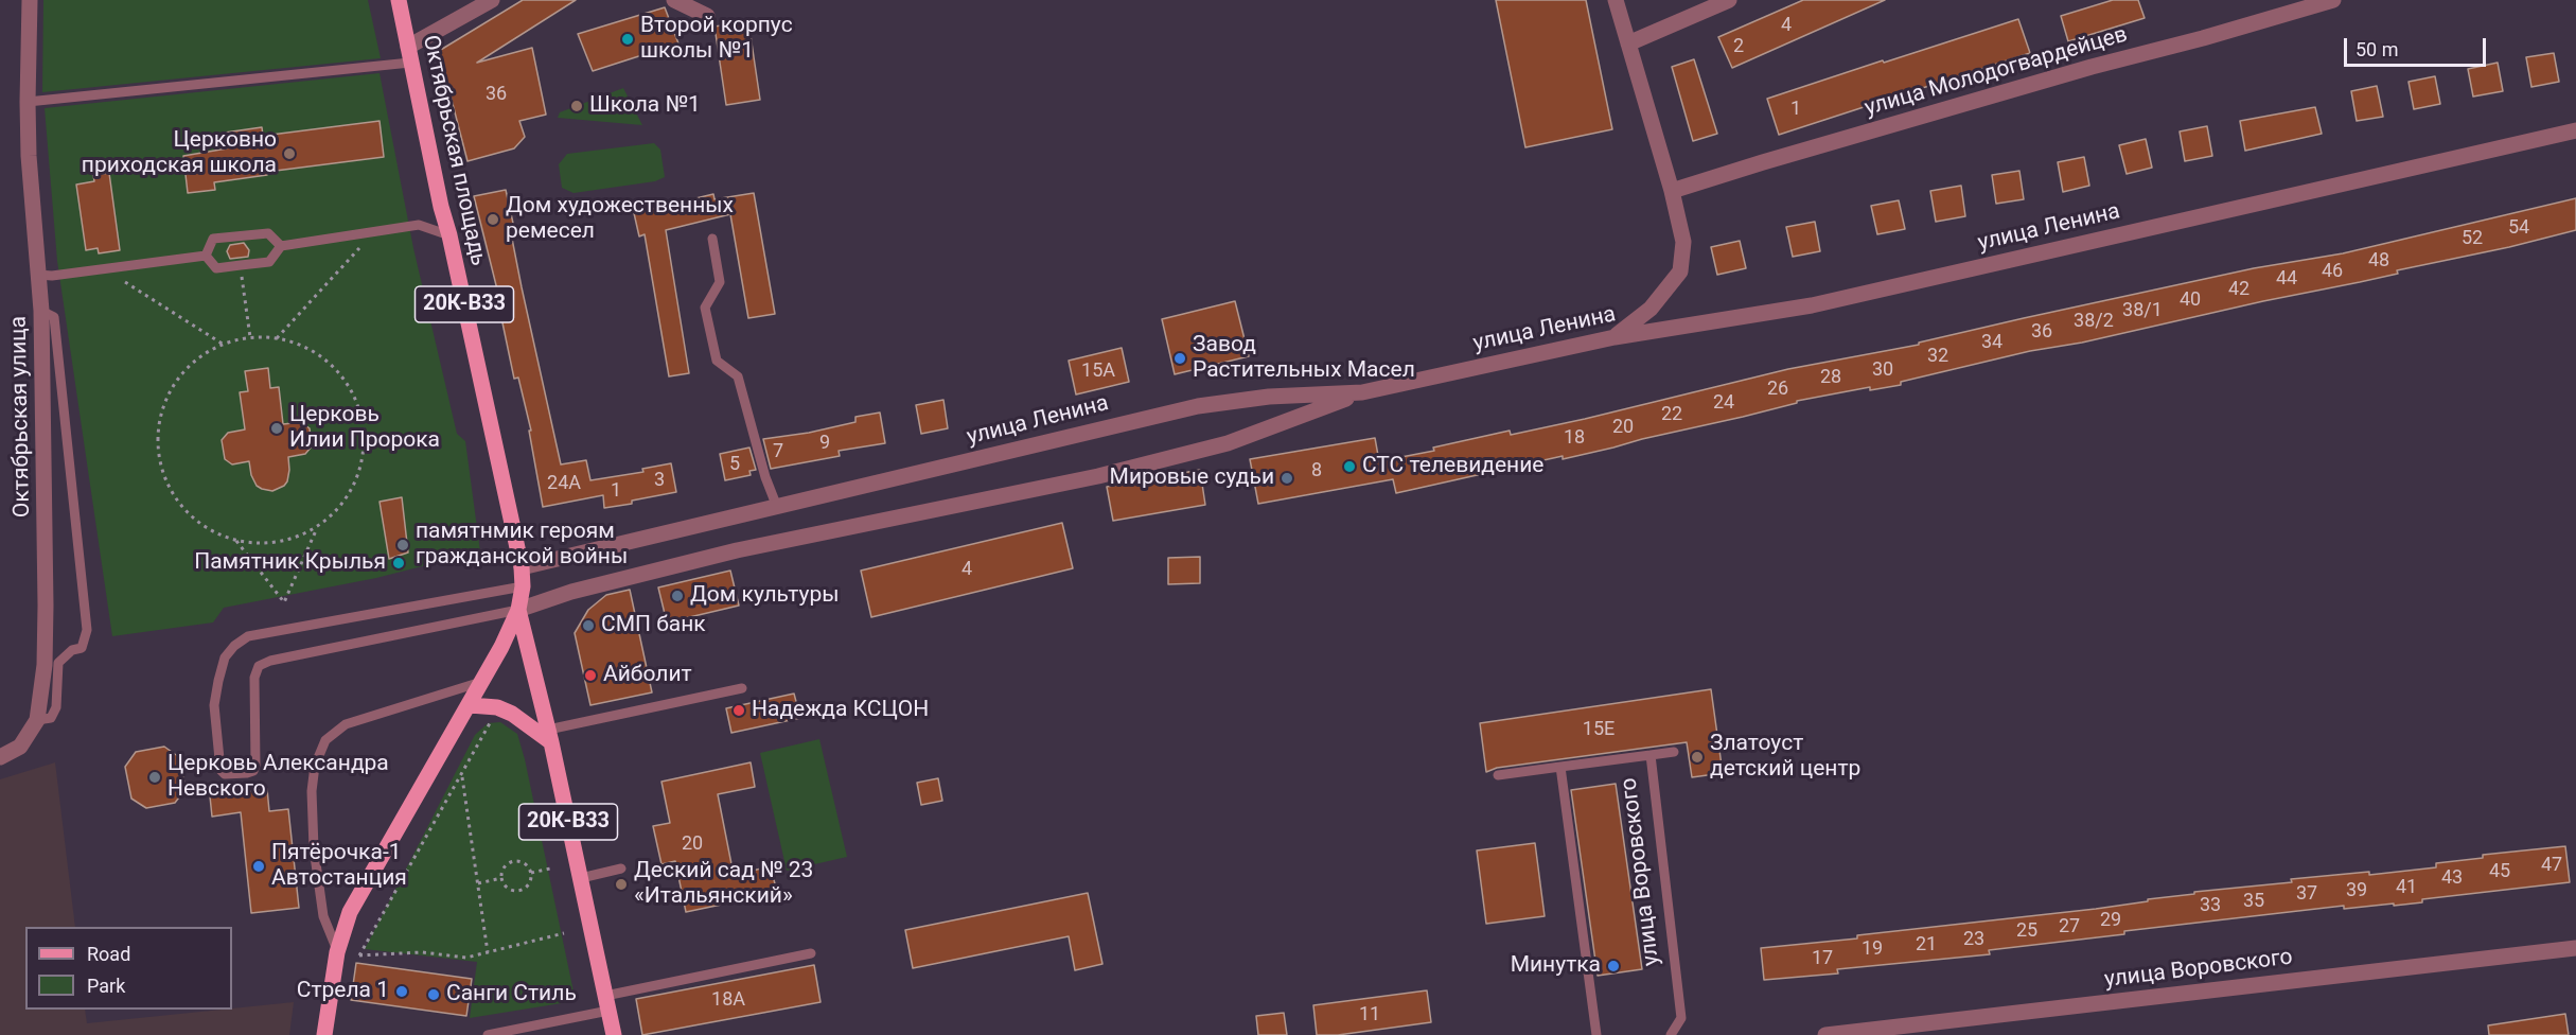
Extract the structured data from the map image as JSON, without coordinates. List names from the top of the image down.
{
  "streets": {
    "main road": ["Октябрьская площадь", "20К-В33"],
    "street": [
      "улица Молодогвардейцев",
      "улица Ленина",
      "Октябрьская улица",
      "улица Воровского"
    ]
  },
  "crossings": [
    ["Октябрьская площадь", "улица Ленина"]
  ],
  "places": [
    "Второй корпус школы №1",
    "Школа №1",
    "Церковно приходская школа",
    "Дом художественных ремесел",
    "Завод Растительных Масел",
    "Церковь Илии Пророка",
    "СТС телевидение",
    "Мировые судьи",
    "памятнмик героям гражданской войны",
    "Памятник Крылья",
    "Дом культуры",
    "СМП банк",
    "Айболит",
    "Надежда КСЦОН",
    "Златоуст детский центр",
    "Церковь Александра Невского",
    "Пятёрочка-1 Автостанция",
    "Деский сад № 23 «Итальянский»",
    "Минутка",
    "Стрела 1",
    "Санги Стиль"
  ],
  "house_numbers": [
    "4",
    "2",
    "36",
    "1",
    "54",
    "52",
    "48",
    "46",
    "44",
    "42",
    "40",
    "38/1",
    "38/2",
    "36",
    "34",
    "32",
    "30",
    "15А",
    "28",
    "26",
    "24",
    "22",
    "20",
    "18",
    "9",
    "7",
    "5",
    "8",
    "3",
    "24А",
    "1",
    "4",
    "15Е",
    "20",
    "47",
    "45",
    "43",
    "41",
    "39",
    "37",
    "35",
    "33",
    "29",
    "27",
    "25",
    "23",
    "21",
    "19",
    "17",
    "18А",
    "11"
  ],
  "legend": ["Road", "Park"],
  "scale_bar": "50 m"
}
